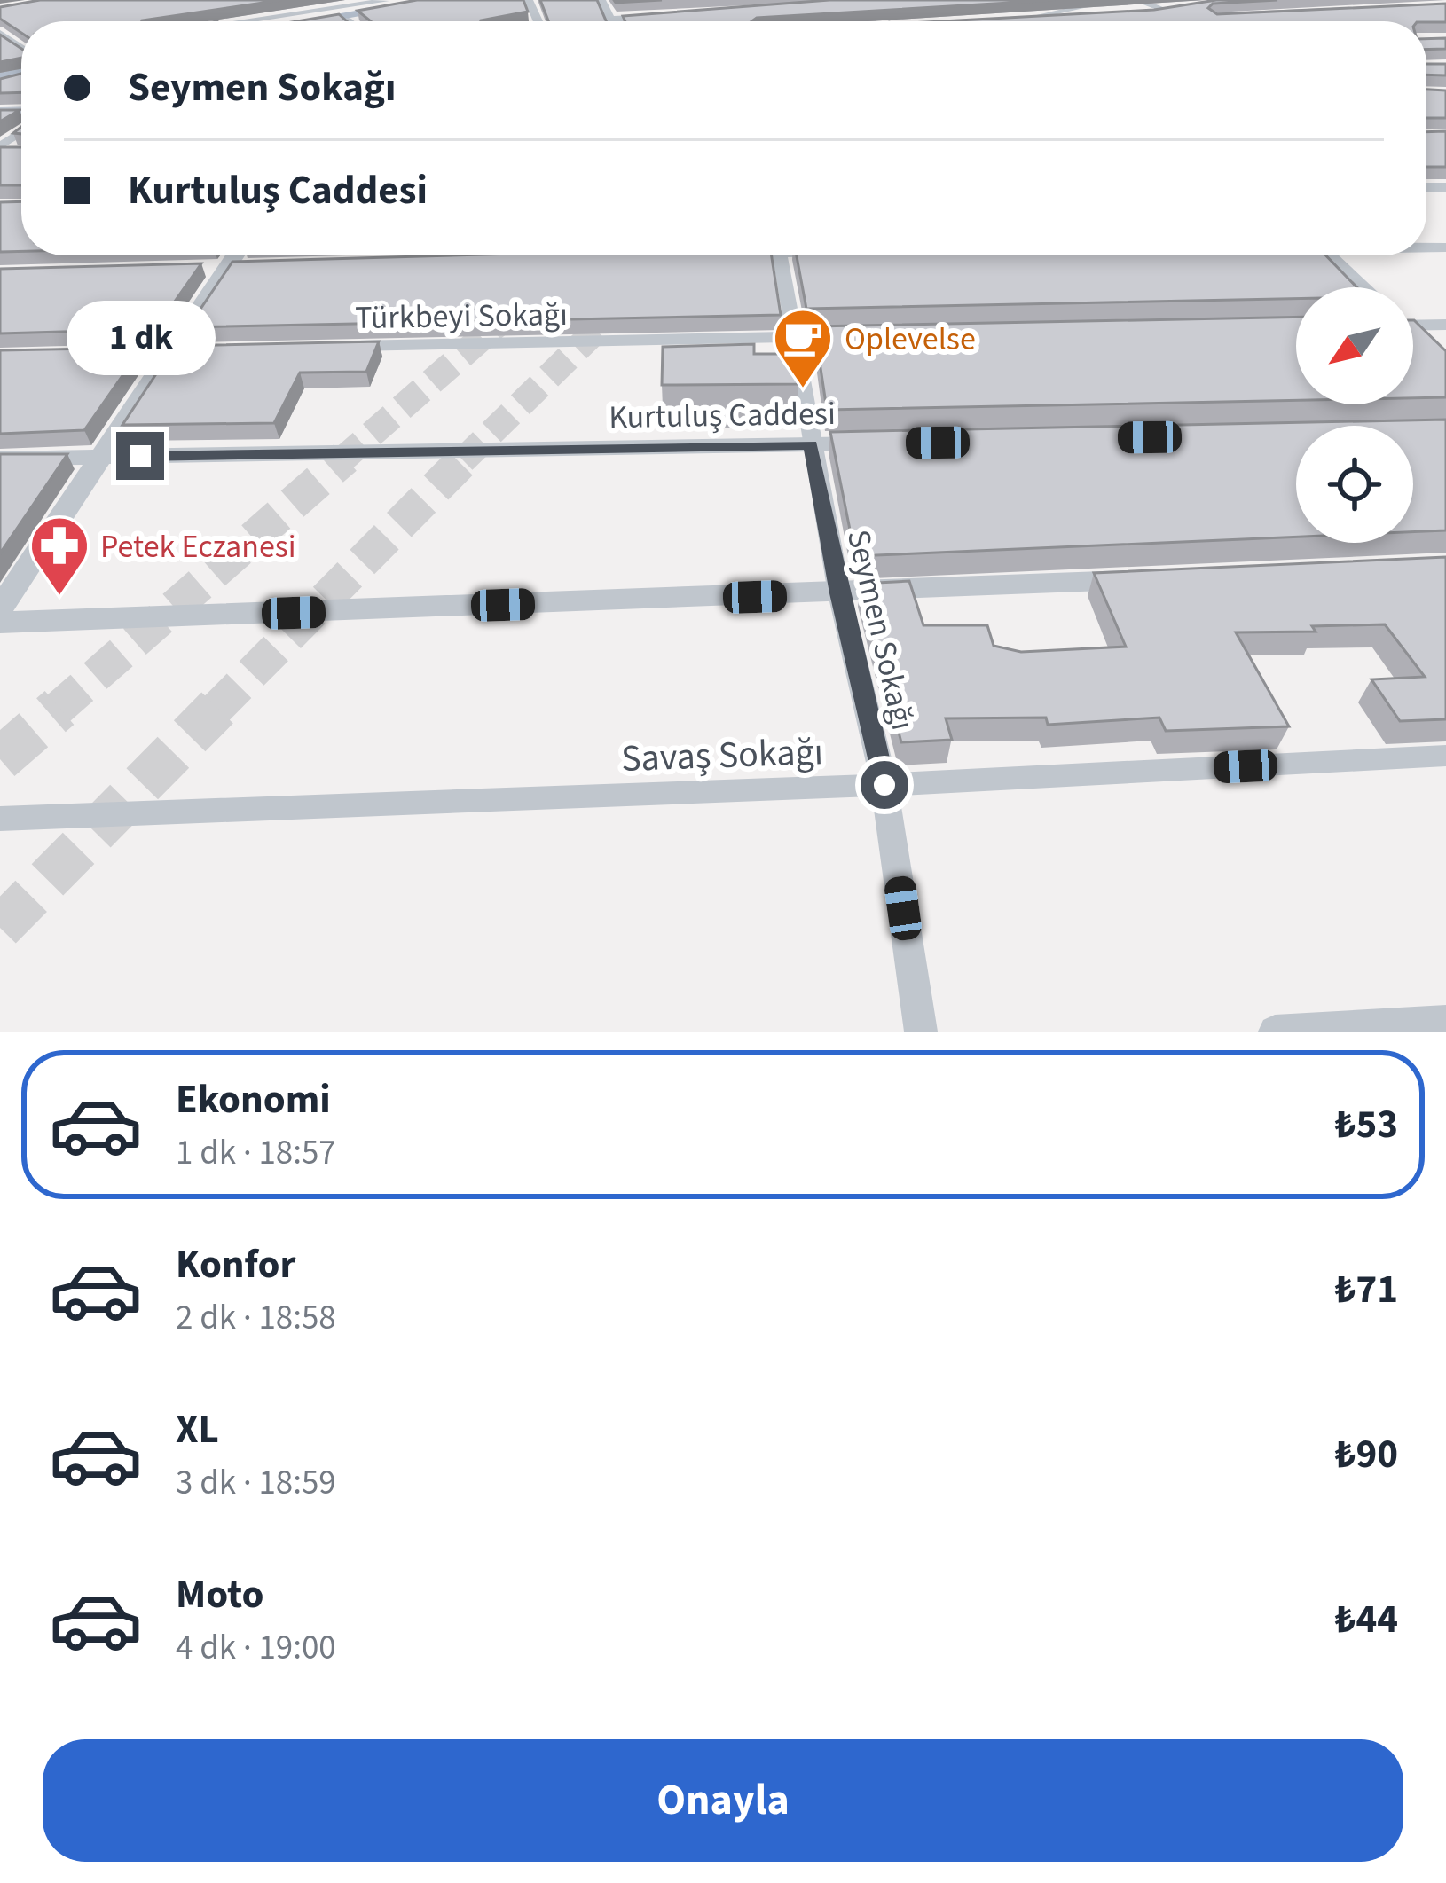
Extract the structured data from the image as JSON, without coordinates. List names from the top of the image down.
{
  "streets": {
    "street": [
      "Türkbeyi Sokağı",
      "Kurtuluş Caddesi",
      "Seymen Sokağı",
      "Savaş Sokağı"
    ]
  },
  "crossings": [
    ["Türkbeyi Sokağı", "Seymen Sokağı"],
    ["Kurtuluş Caddesi", "Seymen Sokağı"],
    ["Seymen Sokağı", "Savaş Sokağı"]
  ],
  "places": {
    "cafe": ["Oplevelse"],
    "pharmacy": ["Petek Eczanesi"]
  },
  "north": "bottom left",
  "page": {
    "banner": ["Seymen Sokağı", "Kurtuluş Caddesi"],
    "bubble": "1 dk",
    "list": [
      {
        "name": "Ekonomi",
        "note": "1 dk · 18:57",
        "value": "₺53"
      },
      {
        "name": "Konfor",
        "note": "2 dk · 18:58",
        "value": "₺71"
      },
      {
        "name": "XL",
        "note": "3 dk · 18:59",
        "value": "₺90"
      },
      {
        "name": "Moto",
        "note": "4 dk · 19:00",
        "value": "₺44"
      }
    ],
    "buttons": "Onayla"
  }
}
